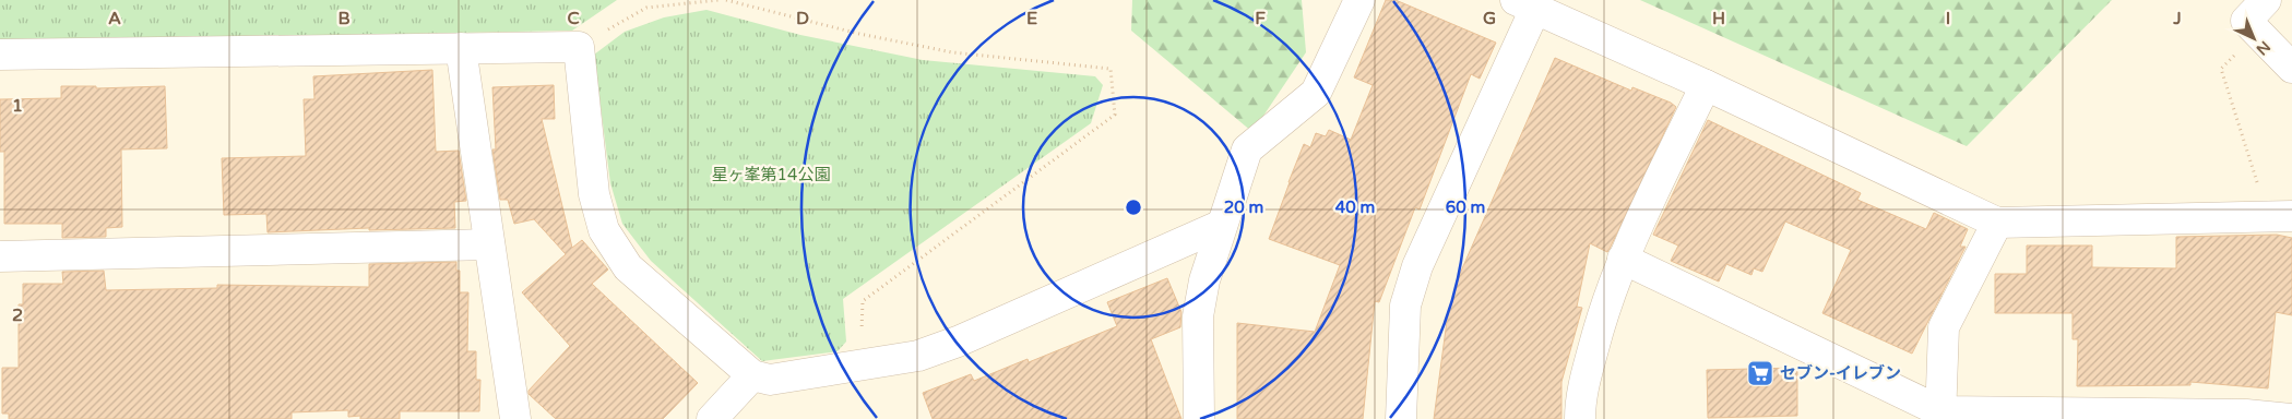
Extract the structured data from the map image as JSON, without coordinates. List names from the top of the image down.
{
  "parks": ["星ヶ峯第14公園"],
  "places": {
    "supermarket": ["セブン-イレブン"]
  },
  "north": "bottom right",
  "grid": {
    "columns": [
      "A",
      "B",
      "C",
      "D",
      "E",
      "F",
      "G",
      "H",
      "I",
      "J"
    ],
    "rows": ["1", "2"]
  },
  "rings": ["20 m", "40 m", "60 m"]
}
